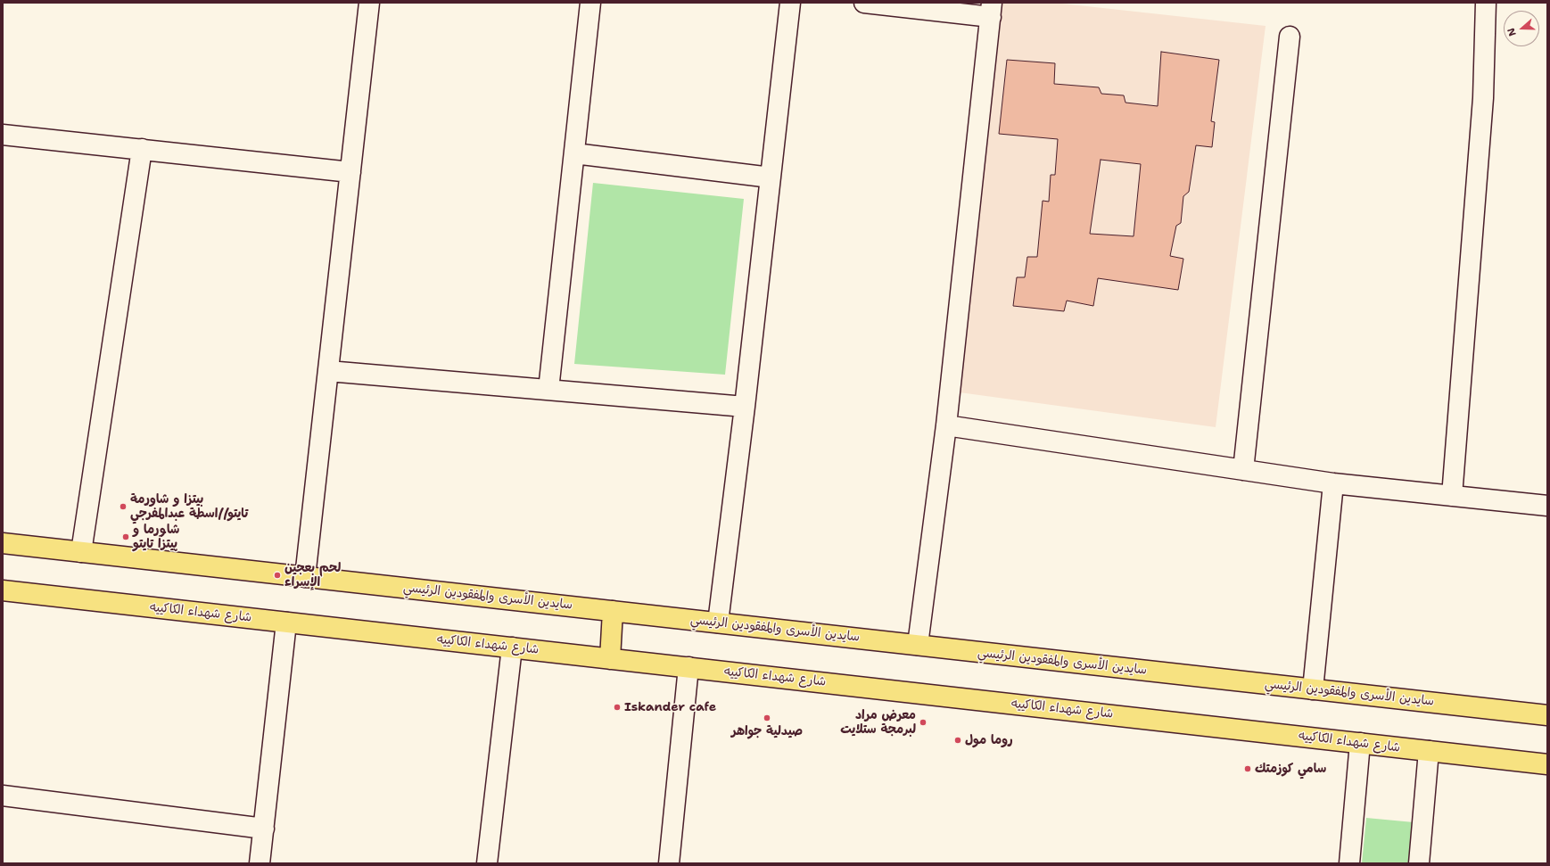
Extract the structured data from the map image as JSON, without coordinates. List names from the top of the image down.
{
  "streets": {
    "main road": ["سايدين الأسرى والمفقودين الرئيسي", "شارع شهداء الكاكييه"]
  },
  "places": [
    "بيتزا و شاورمة تايتو//اسطة عبدالمفرجي",
    "شاورما و پیتزا تايتو",
    "لحم بعجين الإسراء",
    "Iskander cafe",
    "صيدلية جواهر",
    "معرض مراد لبرمجة ستلايت",
    "روما مول",
    "سامي كوزمتك"
  ],
  "north": "left"
}
